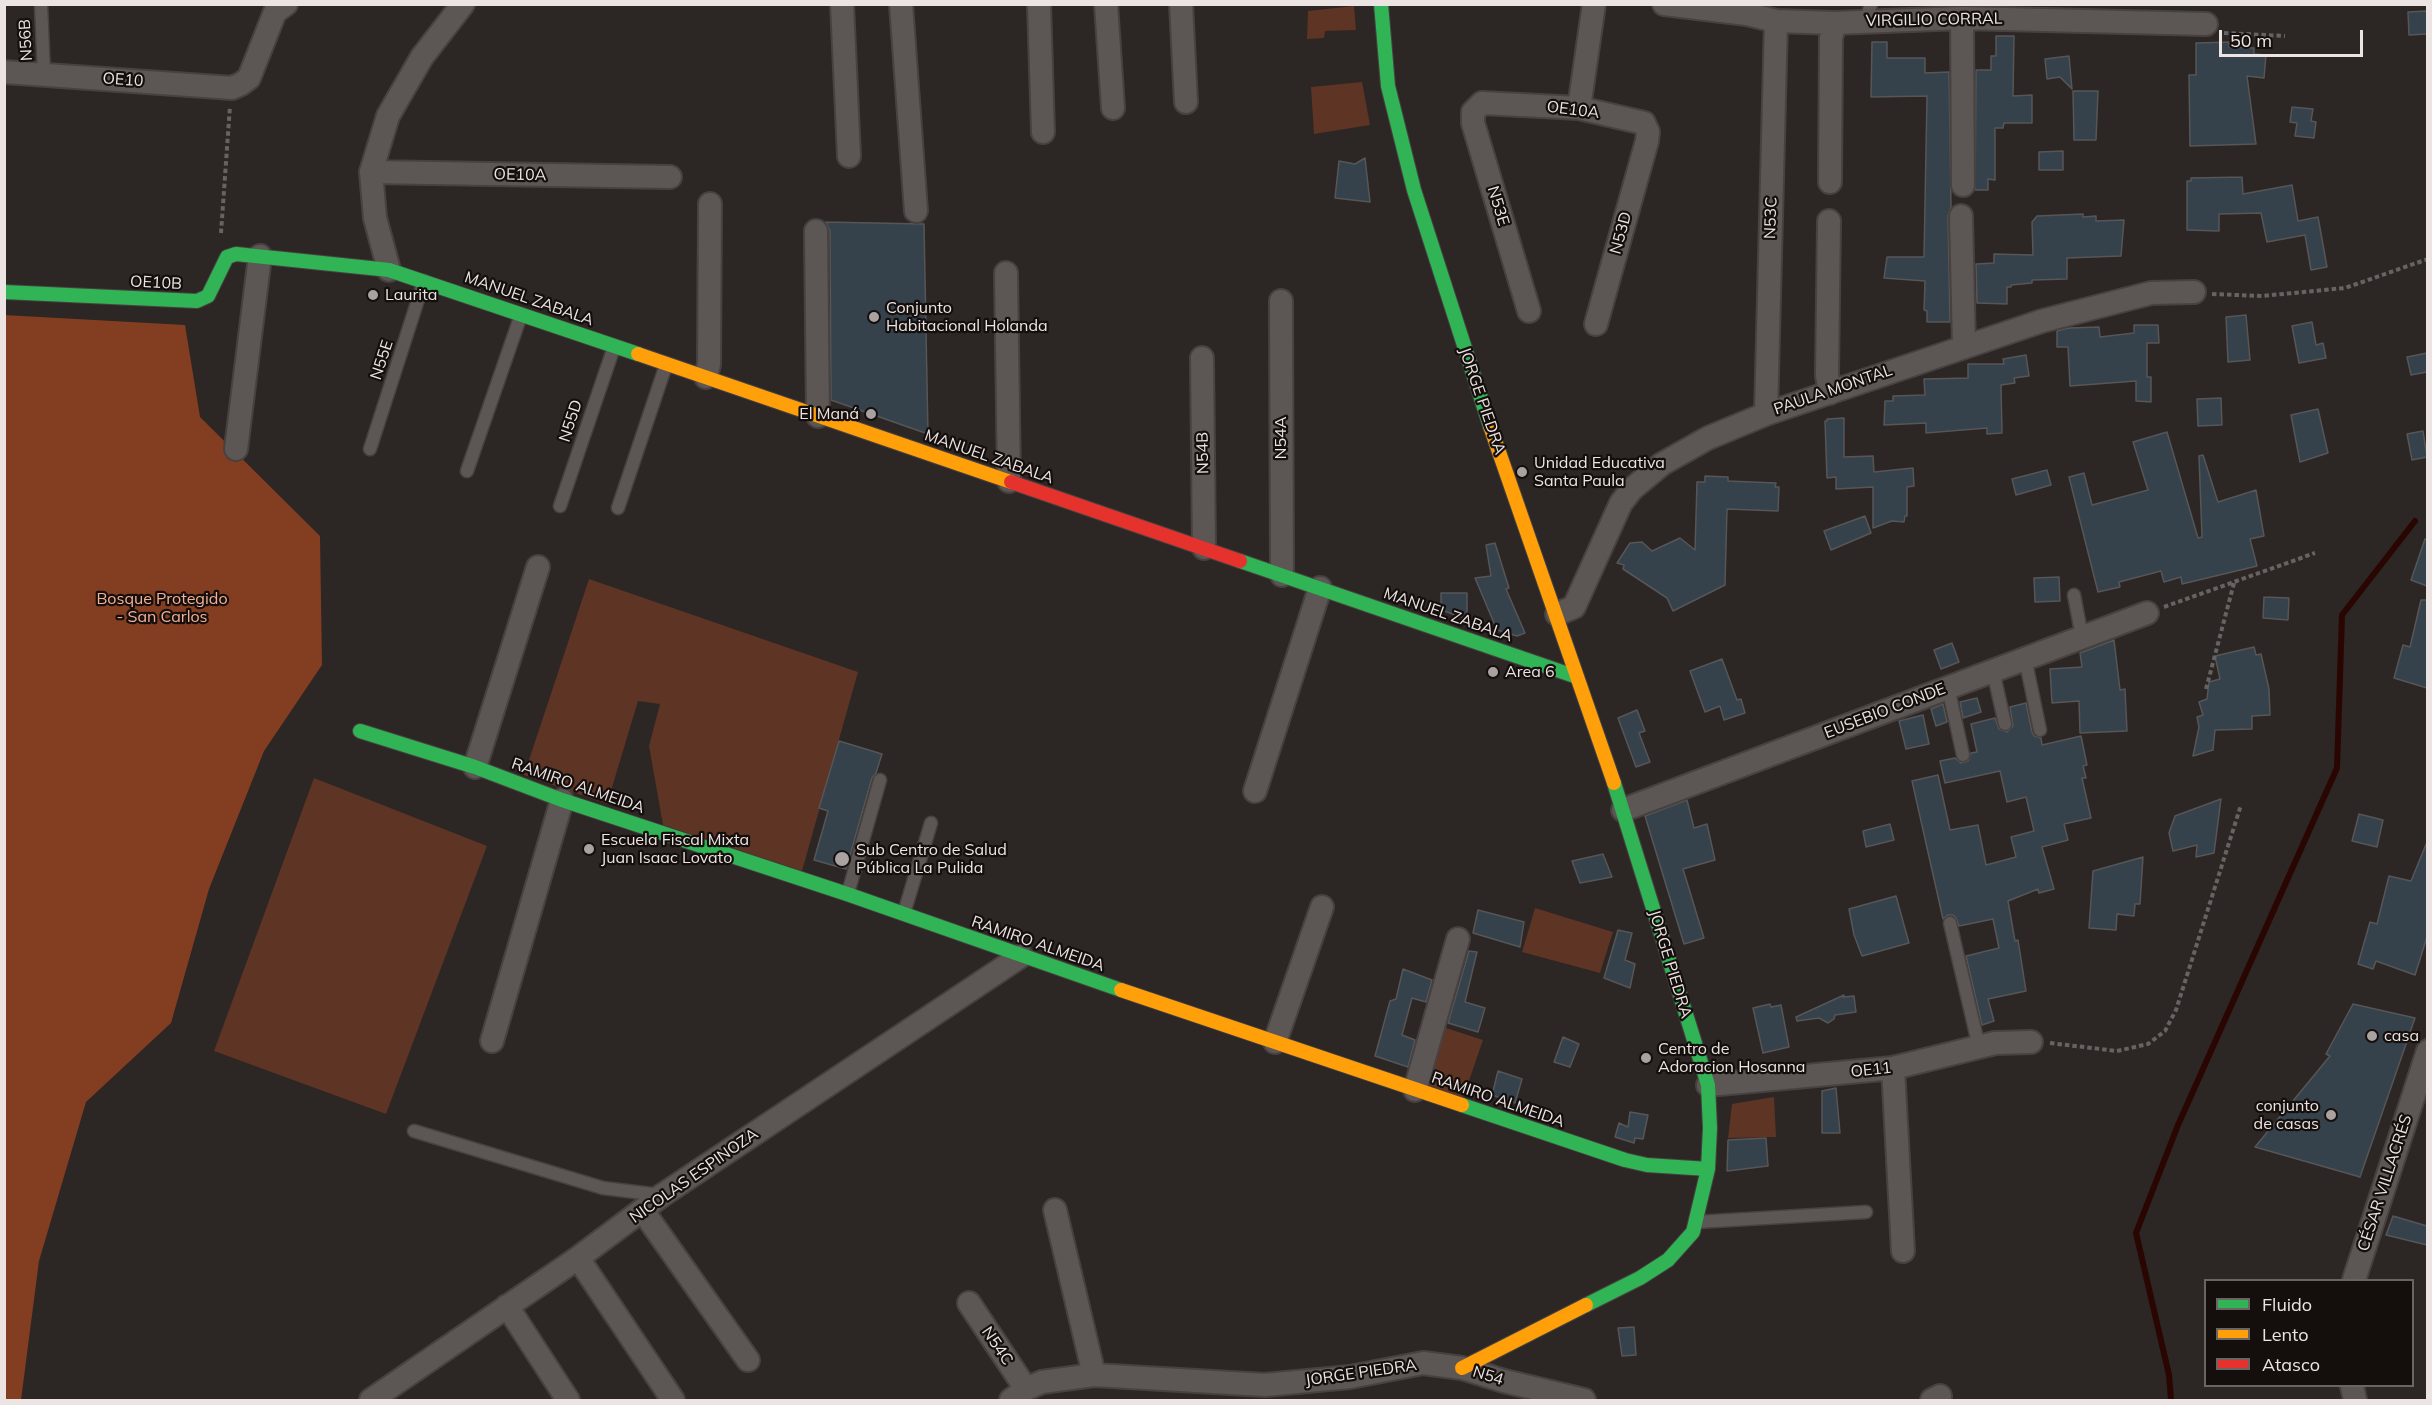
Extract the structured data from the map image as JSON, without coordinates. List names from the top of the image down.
{
  "streets": {
    "street": [
      "VIRGILIO CORRAL",
      "OE10",
      "OE10A",
      "N53E",
      "N53C",
      "N53D",
      "OE10B",
      "MANUEL ZABALA",
      "PAULA MONTAL",
      "JORGE PIEDRA",
      "N54A",
      "N54B",
      "EUSEBIO CONDE",
      "RAMIRO ALMEIDA",
      "OE11",
      "NICOLAS ESPINOZA",
      "CÉSAR VILLACRÉS",
      "N54C",
      "N54"
    ],
    "lane": ["N56B", "N55E", "N55D"]
  },
  "crossings": [
    ["VIRGILIO CORRAL", "N53C"],
    ["N56B", "OE10"],
    ["OE10A", "N53E"],
    ["OE10A", "N53D"],
    ["N53C", "PAULA MONTAL"],
    ["MANUEL ZABALA", "N55E"],
    ["MANUEL ZABALA", "JORGE PIEDRA"],
    ["MANUEL ZABALA", "N55D"],
    ["MANUEL ZABALA", "N54A"],
    ["MANUEL ZABALA", "N54B"],
    ["PAULA MONTAL", "JORGE PIEDRA"],
    ["JORGE PIEDRA", "EUSEBIO CONDE"],
    ["JORGE PIEDRA", "RAMIRO ALMEIDA"],
    ["JORGE PIEDRA", "OE11"],
    ["JORGE PIEDRA", "N54C"],
    ["JORGE PIEDRA", "N54"],
    ["RAMIRO ALMEIDA", "NICOLAS ESPINOZA"]
  ],
  "parks": ["Bosque Protegido - San Carlos"],
  "places": [
    "Laurita",
    "Conjunto Habitacional Holanda",
    "El Maná",
    "Unidad Educativa Santa Paula",
    "Area 6",
    "Escuela Fiscal Mixta Juan Isaac Lovato",
    "Sub Centro de Salud Pública La Pulida",
    "casa",
    "Centro de Adoracion Hosanna",
    "conjunto de casas"
  ],
  "legend": ["Fluido", "Lento", "Atasco"],
  "scale_bar": "50 m"
}
